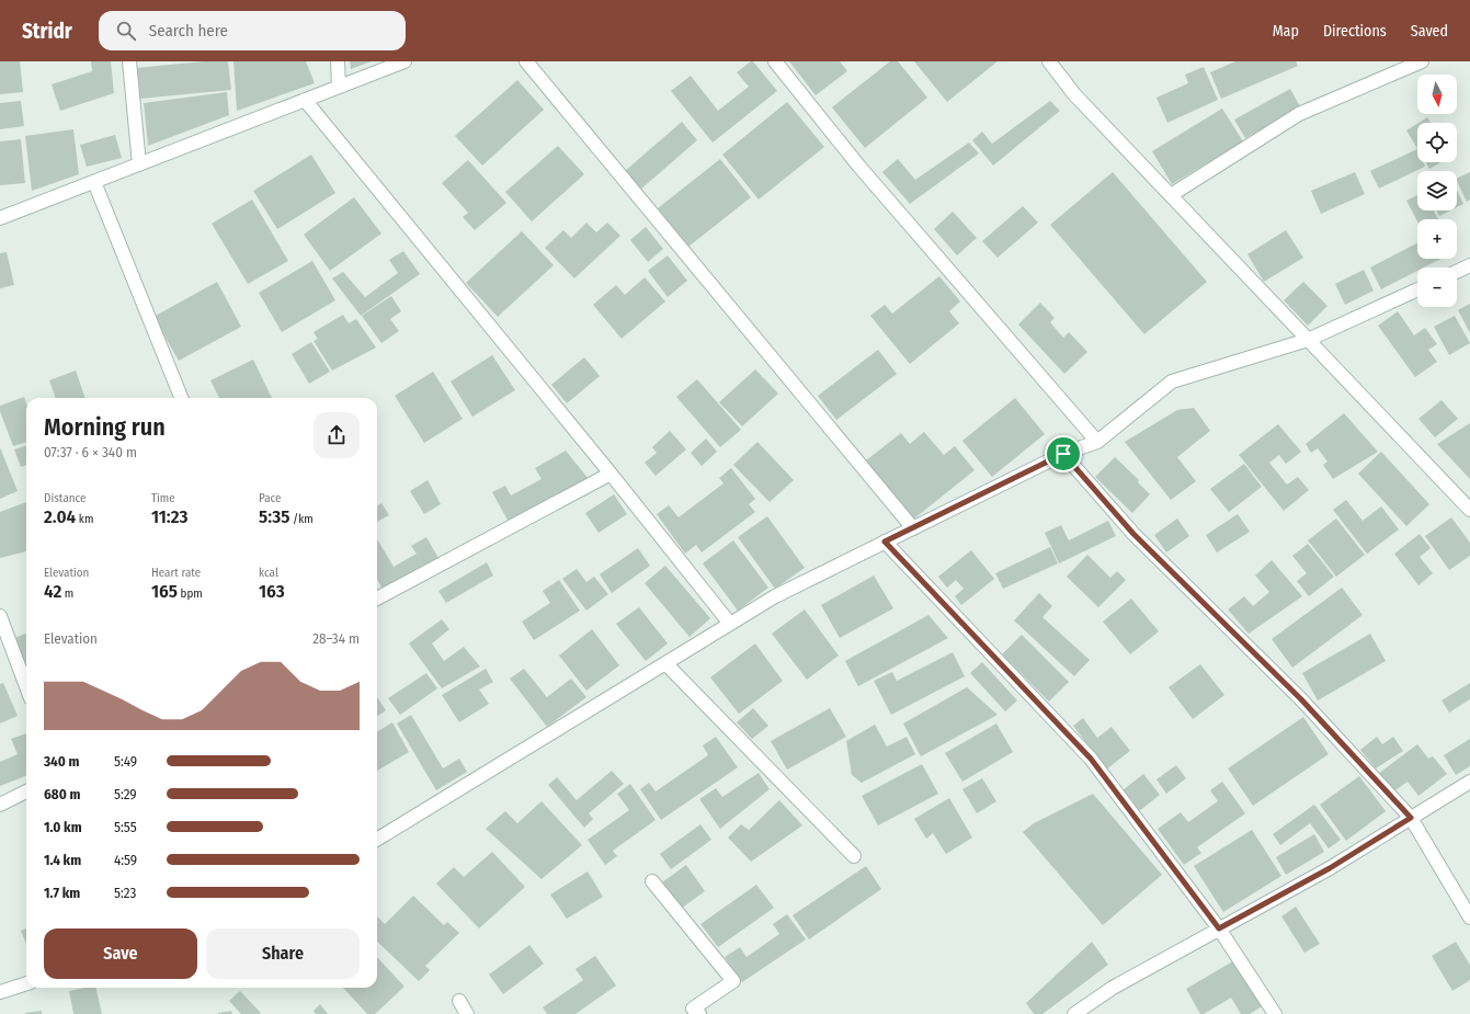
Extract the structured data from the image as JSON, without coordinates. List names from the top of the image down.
{
  "north": "bottom",
  "page": {
    "header": "Stridr",
    "search": "Search here",
    "nav": ["Map", "Directions", "Saved"],
    "map_buttons": ["+", "−"],
    "heading": ["Morning run", "07:37 · 6 × 340 m"],
    "stats": [
      ["Distance", "2.04 km"],
      ["Time", "11:23"],
      ["Pace", "5:35 /km"],
      ["Elevation", "42 m"],
      ["Heart rate", "165 bpm"],
      ["kcal", "163"]
    ],
    "chart": ["Elevation", "28–34 m"],
    "list": [
      {
        "name": "340 m",
        "note": "5:49"
      },
      {
        "name": "680 m",
        "note": "5:29"
      },
      {
        "name": "1.0 km",
        "note": "5:55"
      },
      {
        "name": "1.4 km",
        "note": "4:59"
      },
      {
        "name": "1.7 km",
        "note": "5:23"
      }
    ],
    "buttons": ["Save", "Share"]
  }
}
